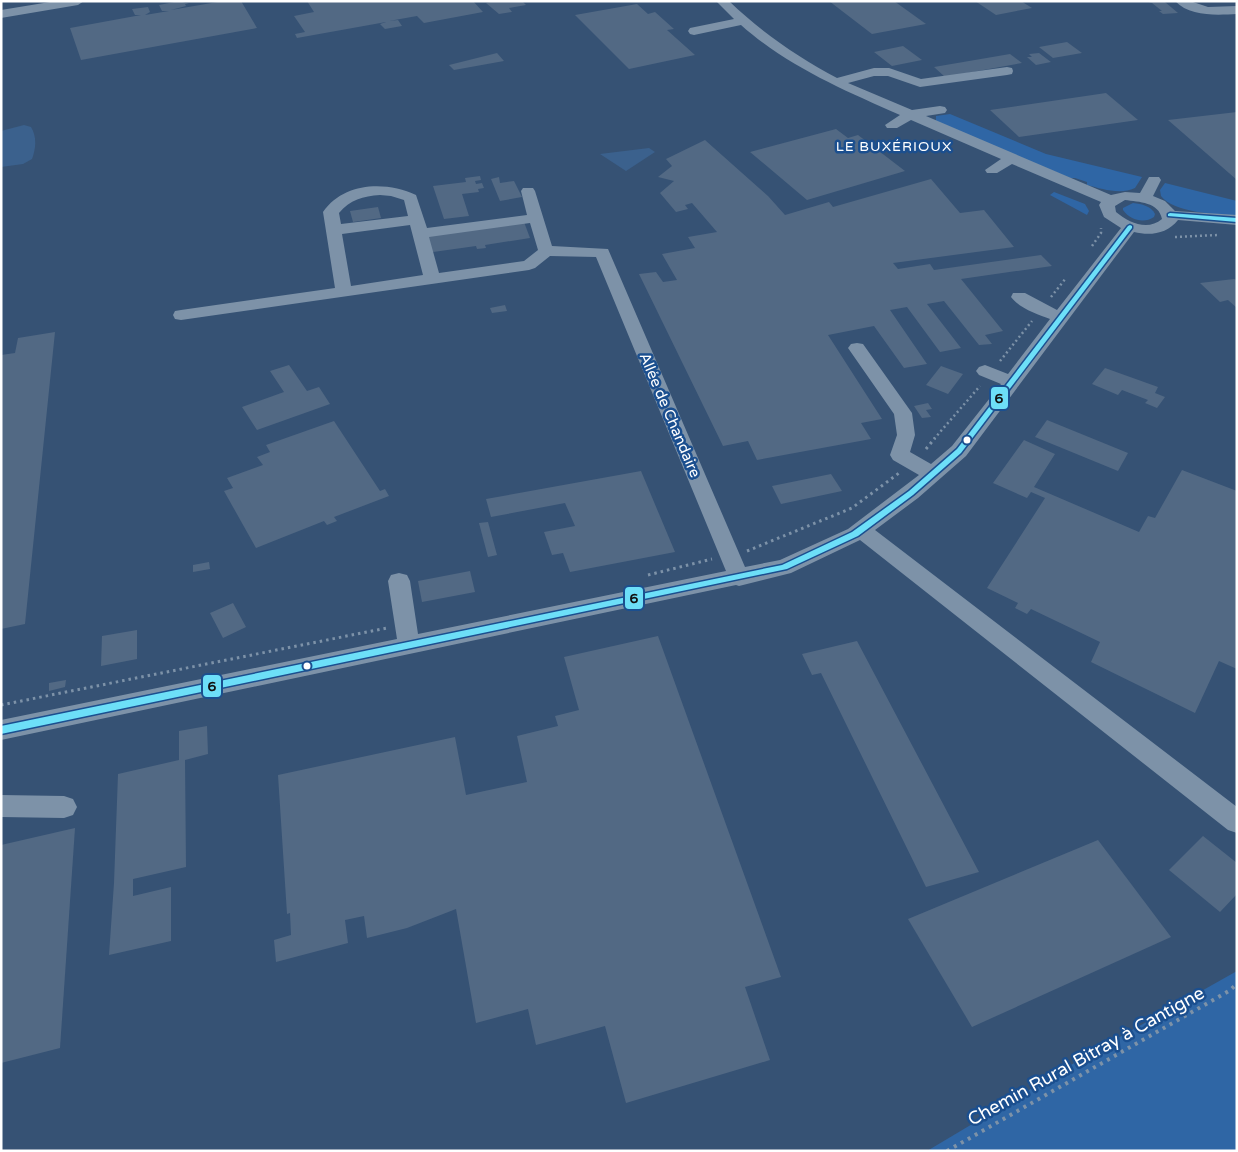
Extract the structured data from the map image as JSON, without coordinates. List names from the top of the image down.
{
  "streets": {
    "street": ["Allée de Chandaire"],
    "path": ["Chemin Rural Bitray à Cantigne"]
  },
  "districts": ["LE BUXÉRIOUX"],
  "lines": ["transit line 6"]
}
